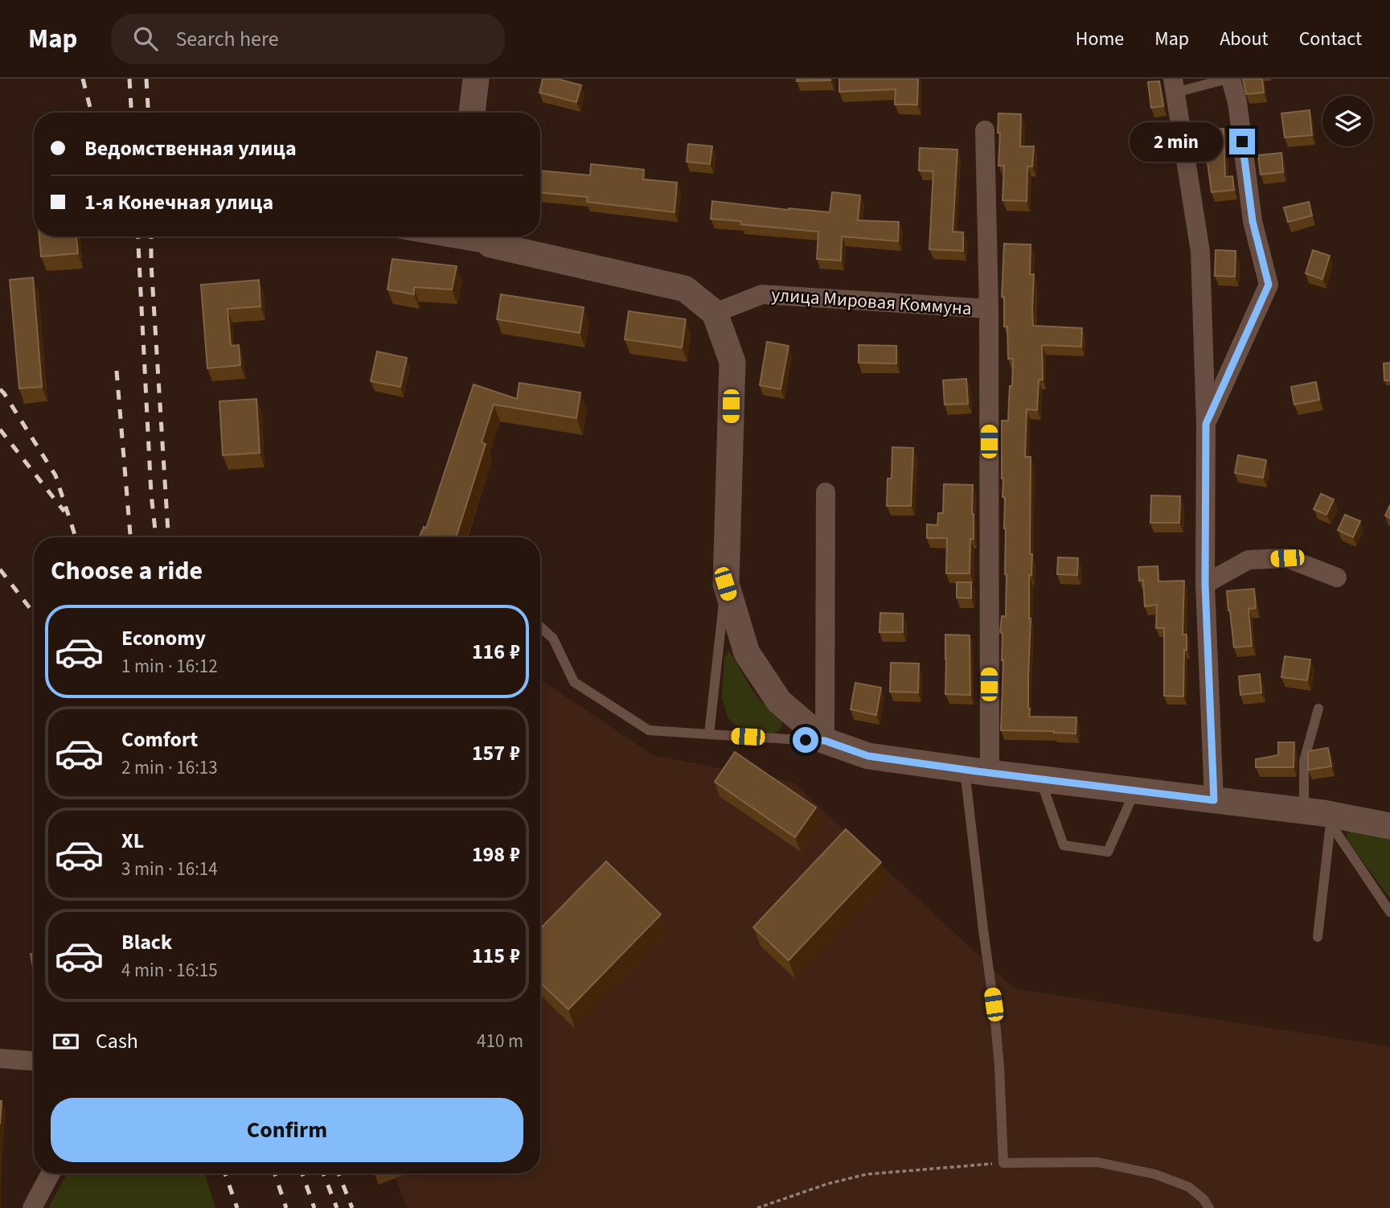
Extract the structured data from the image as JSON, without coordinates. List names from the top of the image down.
{
  "streets": {
    "street": ["улица Мировая Коммуна"]
  },
  "page": {
    "header": "Map",
    "search": "Search here",
    "nav": [
      "Home",
      "Map",
      "About",
      "Contact"
    ],
    "banner": ["Ведомственная улица", "1-я Конечная улица"],
    "bubble": "2 min",
    "heading": "Choose a ride",
    "list": [
      {
        "name": "Economy",
        "note": "1 min · 16:12",
        "value": "116 ₽"
      },
      {
        "name": "Comfort",
        "note": "2 min · 16:13",
        "value": "157 ₽"
      },
      {
        "name": "XL",
        "note": "3 min · 16:14",
        "value": "198 ₽"
      },
      {
        "name": "Black",
        "note": "4 min · 16:15",
        "value": "115 ₽"
      }
    ],
    "pay": ["Cash", "410 m"],
    "buttons": "Confirm"
  }
}
